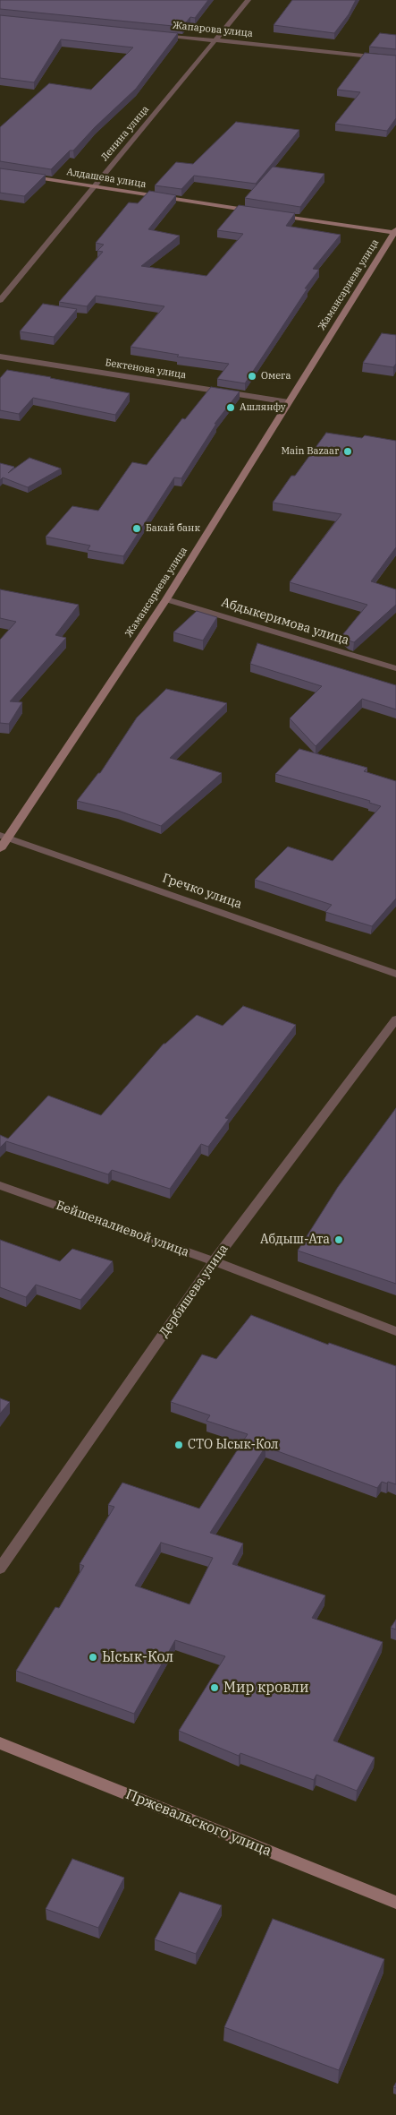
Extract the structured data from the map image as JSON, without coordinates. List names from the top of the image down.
{
  "streets": {
    "main road": ["Алдашева улица", "Жамансариева улица", "Пржевальского улица"],
    "street": [
      "Жапарова улица",
      "Ленина улица",
      "Бектенова улица",
      "Абдыкеримова улица",
      "Гречко улица",
      "Бейшеналиевой улица",
      "Дербишева улица"
    ]
  },
  "crossings": [
    ["Жапарова улица", "Ленина улица"],
    ["Ленина улица", "Алдашева улица"],
    ["Жамансариева улица", "Бектенова улица"],
    ["Жамансариева улица", "Абдыкеримова улица"],
    ["Жамансариева улица", "Гречко улица"],
    ["Бейшеналиевой улица", "Дербишева улица"]
  ],
  "places": [
    "Омега",
    "Ашлянфу",
    "Main Bazaar",
    "Бакай банк",
    "Абдыш-Ата",
    "СТО Ысык-Кол",
    "Ысык-Кол",
    "Мир кровли"
  ]
}
